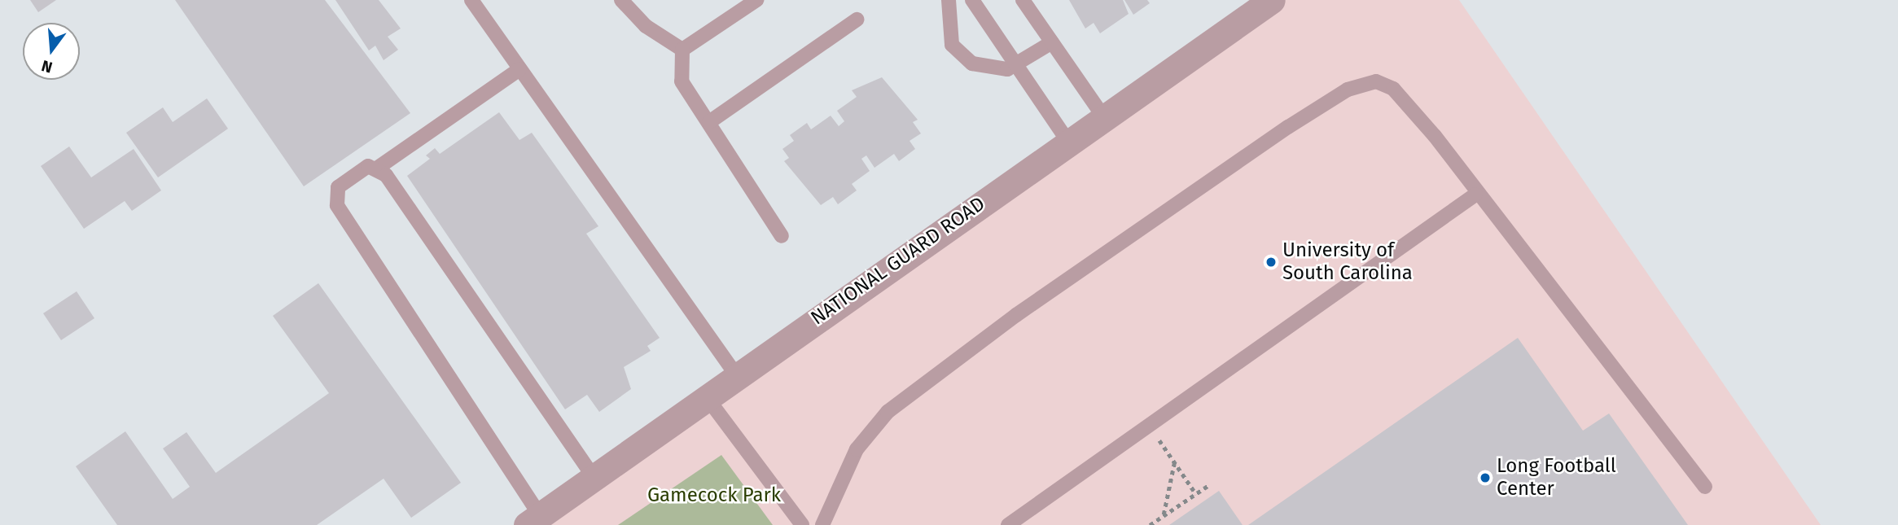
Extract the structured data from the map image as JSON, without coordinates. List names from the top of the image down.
{
  "streets": {
    "street": ["NATIONAL GUARD ROAD"]
  },
  "parks": ["Gamecock Park"],
  "places": ["University of South Carolina", "Long Football Center"],
  "north": "bottom"
}
